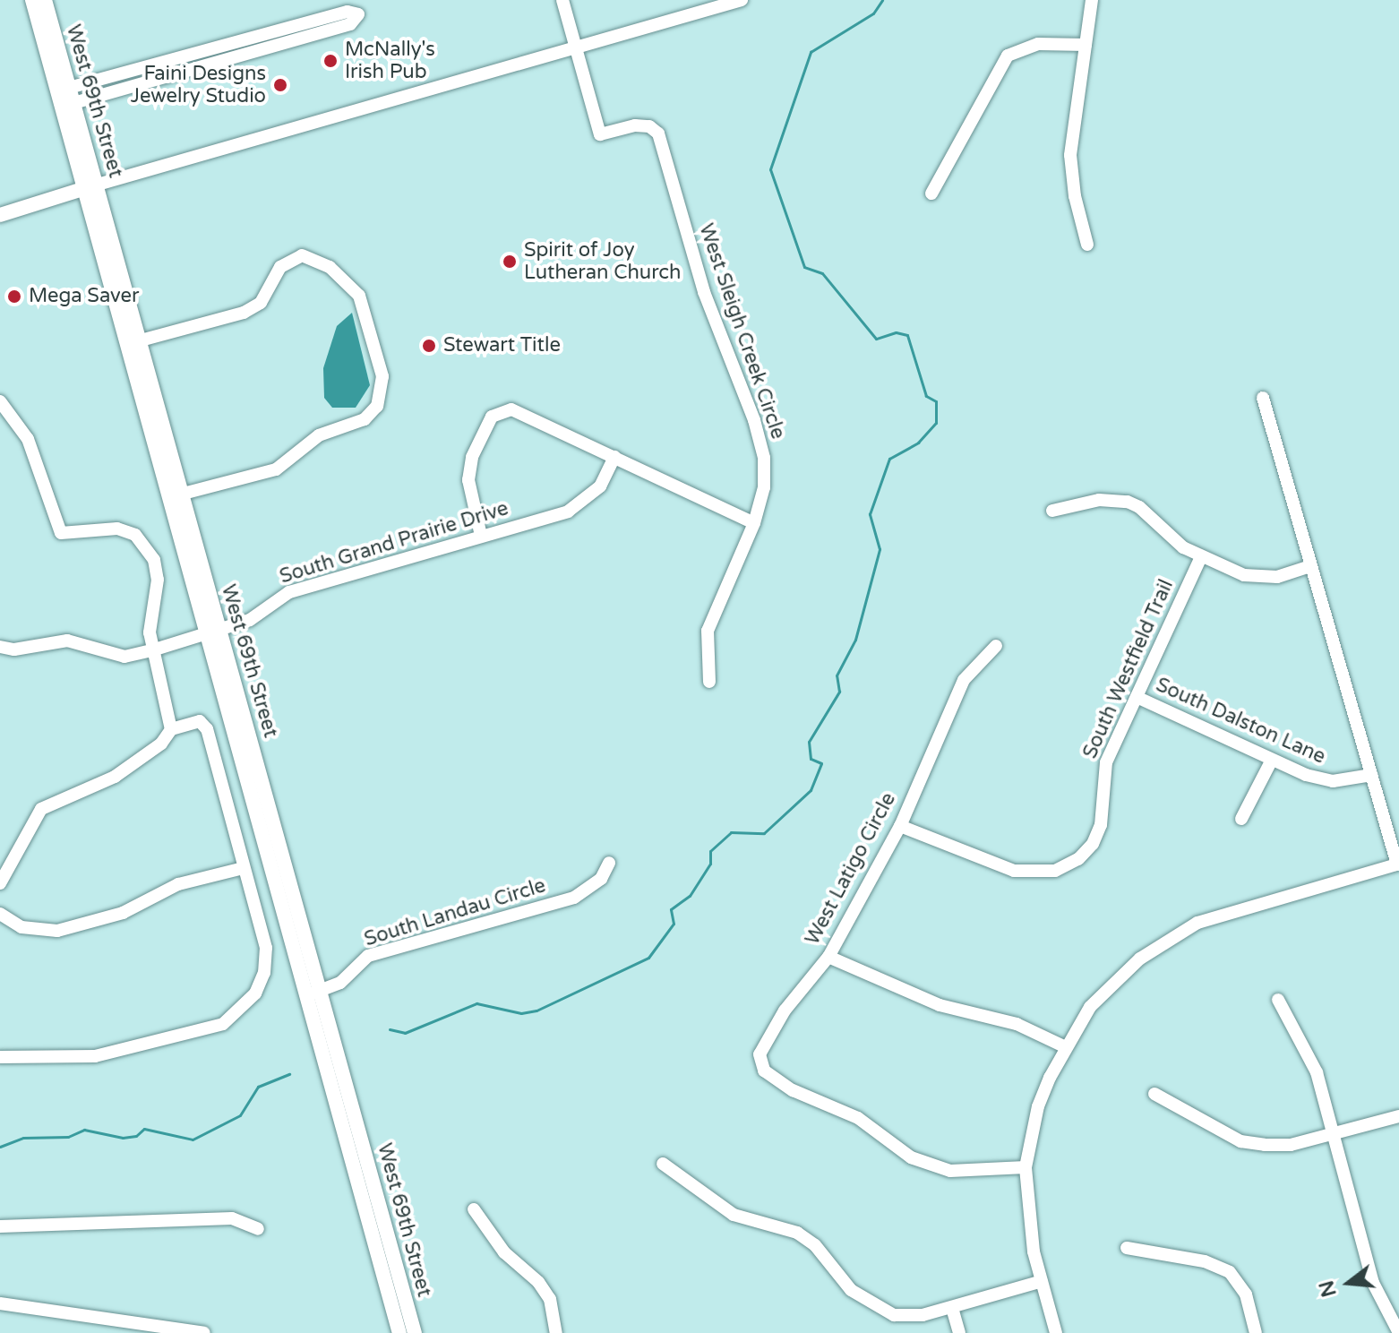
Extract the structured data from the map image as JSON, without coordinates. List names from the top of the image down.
{
  "streets": {
    "main road": ["West 69th Street"],
    "street": [
      "West Sleigh Creek Circle",
      "South Grand Prairie Drive",
      "South Westfield Trail",
      "South Dalston Lane",
      "West Latigo Circle",
      "South Landau Circle"
    ]
  },
  "crossings": [
    ["West 69th Street", "South Grand Prairie Drive"],
    ["West 69th Street", "South Landau Circle"],
    ["South Westfield Trail", "South Dalston Lane"],
    ["South Westfield Trail", "West Latigo Circle"]
  ],
  "places": [
    "McNally's Irish Pub",
    "Faini Designs Jewelry Studio",
    "Spirit of Joy Lutheran Church",
    "Mega Saver",
    "Stewart Title"
  ],
  "north": "left"
}
